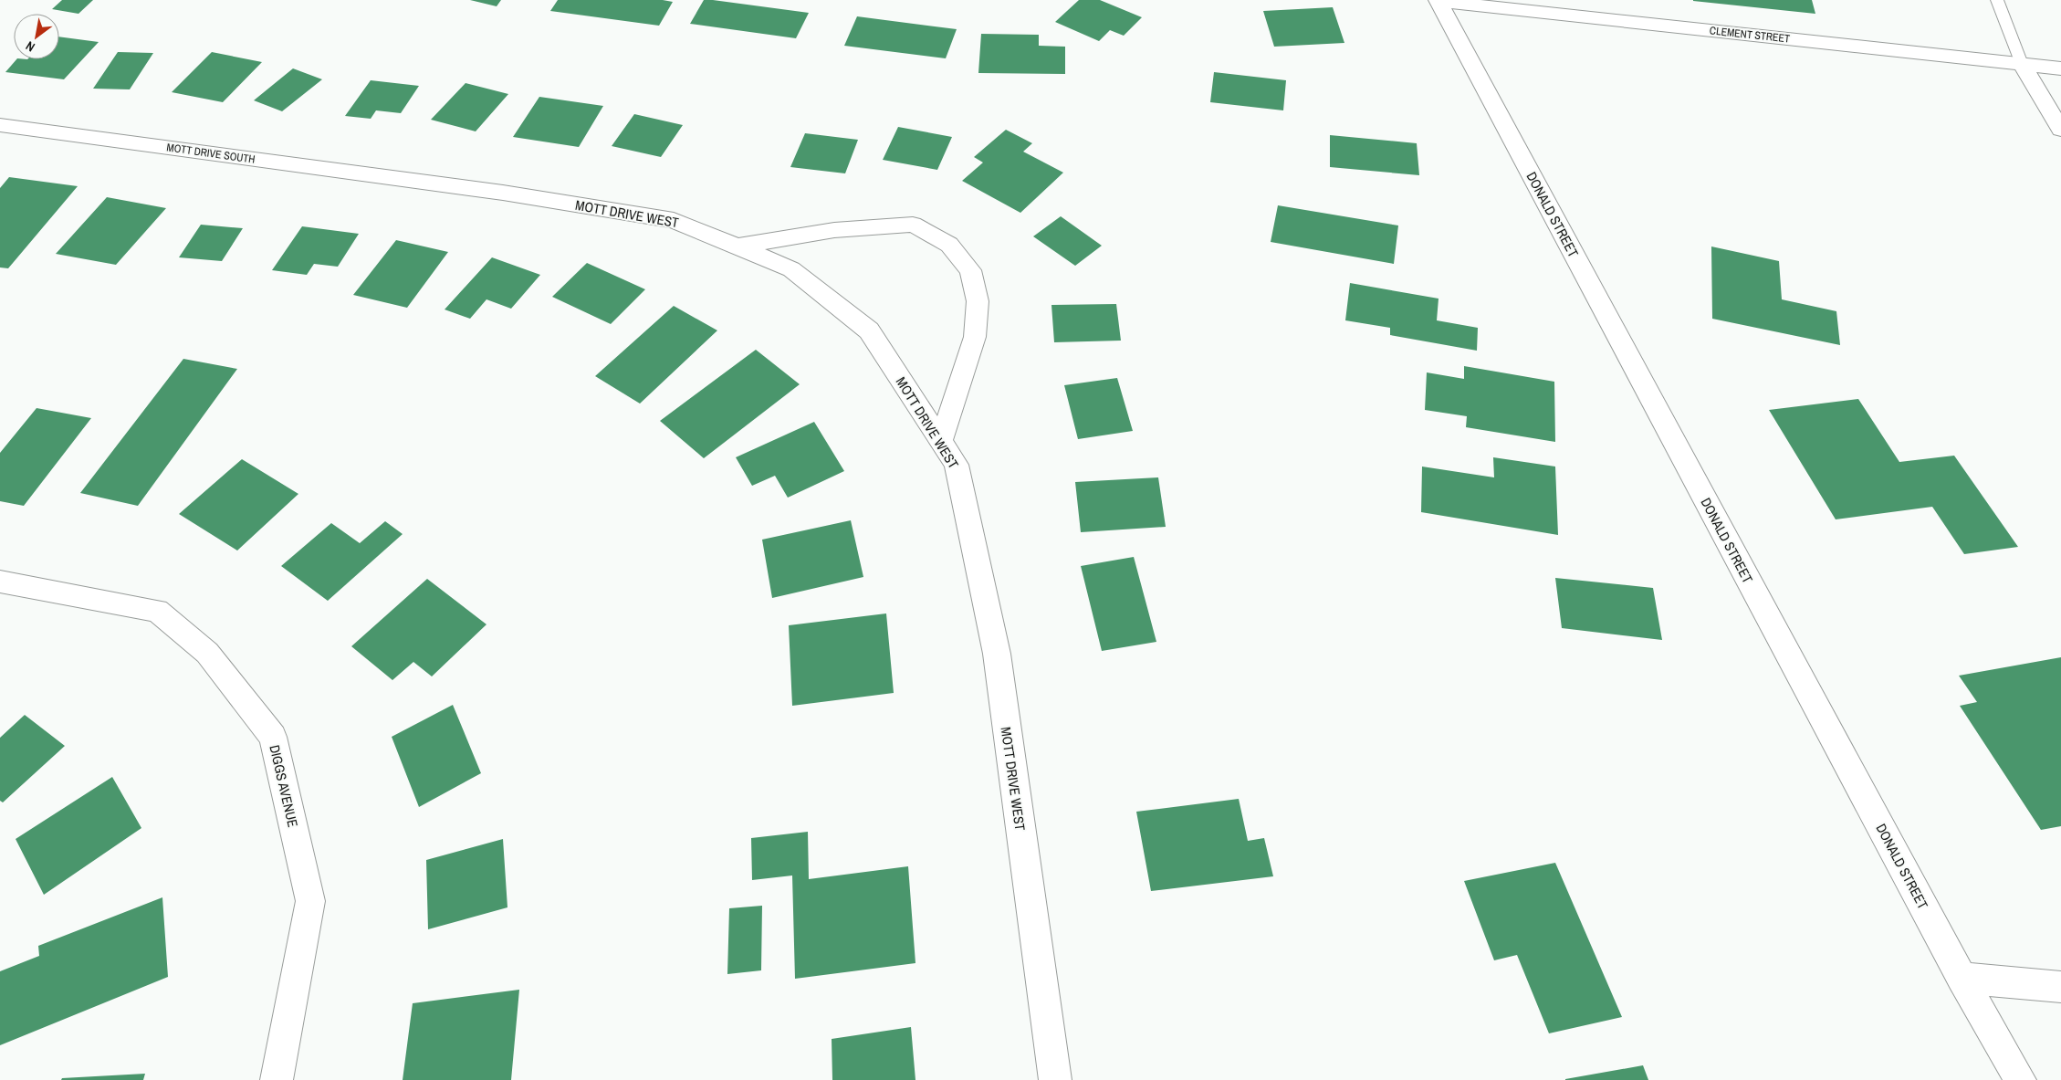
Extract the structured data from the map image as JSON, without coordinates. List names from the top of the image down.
{
  "streets": {
    "street": [
      "CLEMENT STREET",
      "MOTT DRIVE SOUTH",
      "MOTT DRIVE WEST",
      "DONALD STREET",
      "DIGGS AVENUE"
    ]
  },
  "crossings": [
    ["CLEMENT STREET", "DONALD STREET"],
    ["MOTT DRIVE SOUTH", "MOTT DRIVE WEST"]
  ],
  "north": "bottom left"
}
